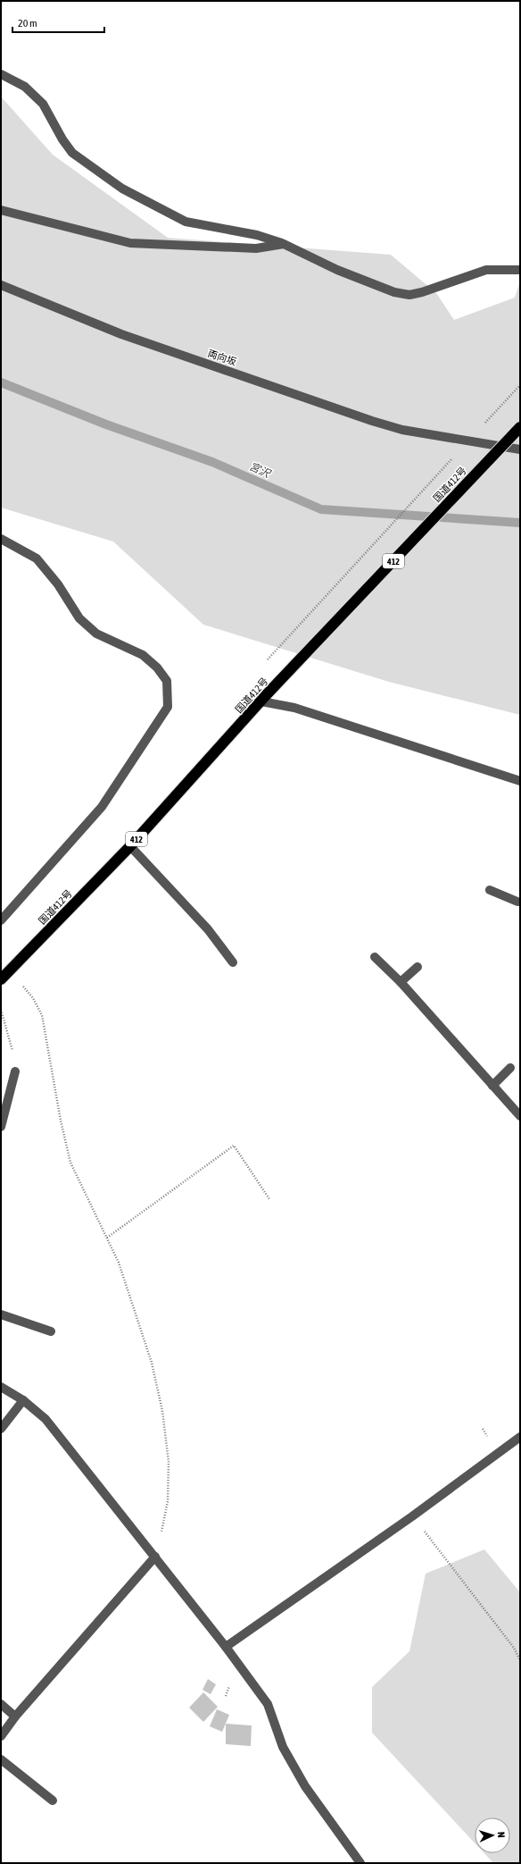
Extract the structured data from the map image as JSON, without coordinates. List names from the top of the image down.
{
  "streets": {
    "highway": ["国道412号", "412"],
    "street": ["両向坂"]
  },
  "water": ["宮沢"],
  "scale_bar": "20 m",
  "north": "right"
}
